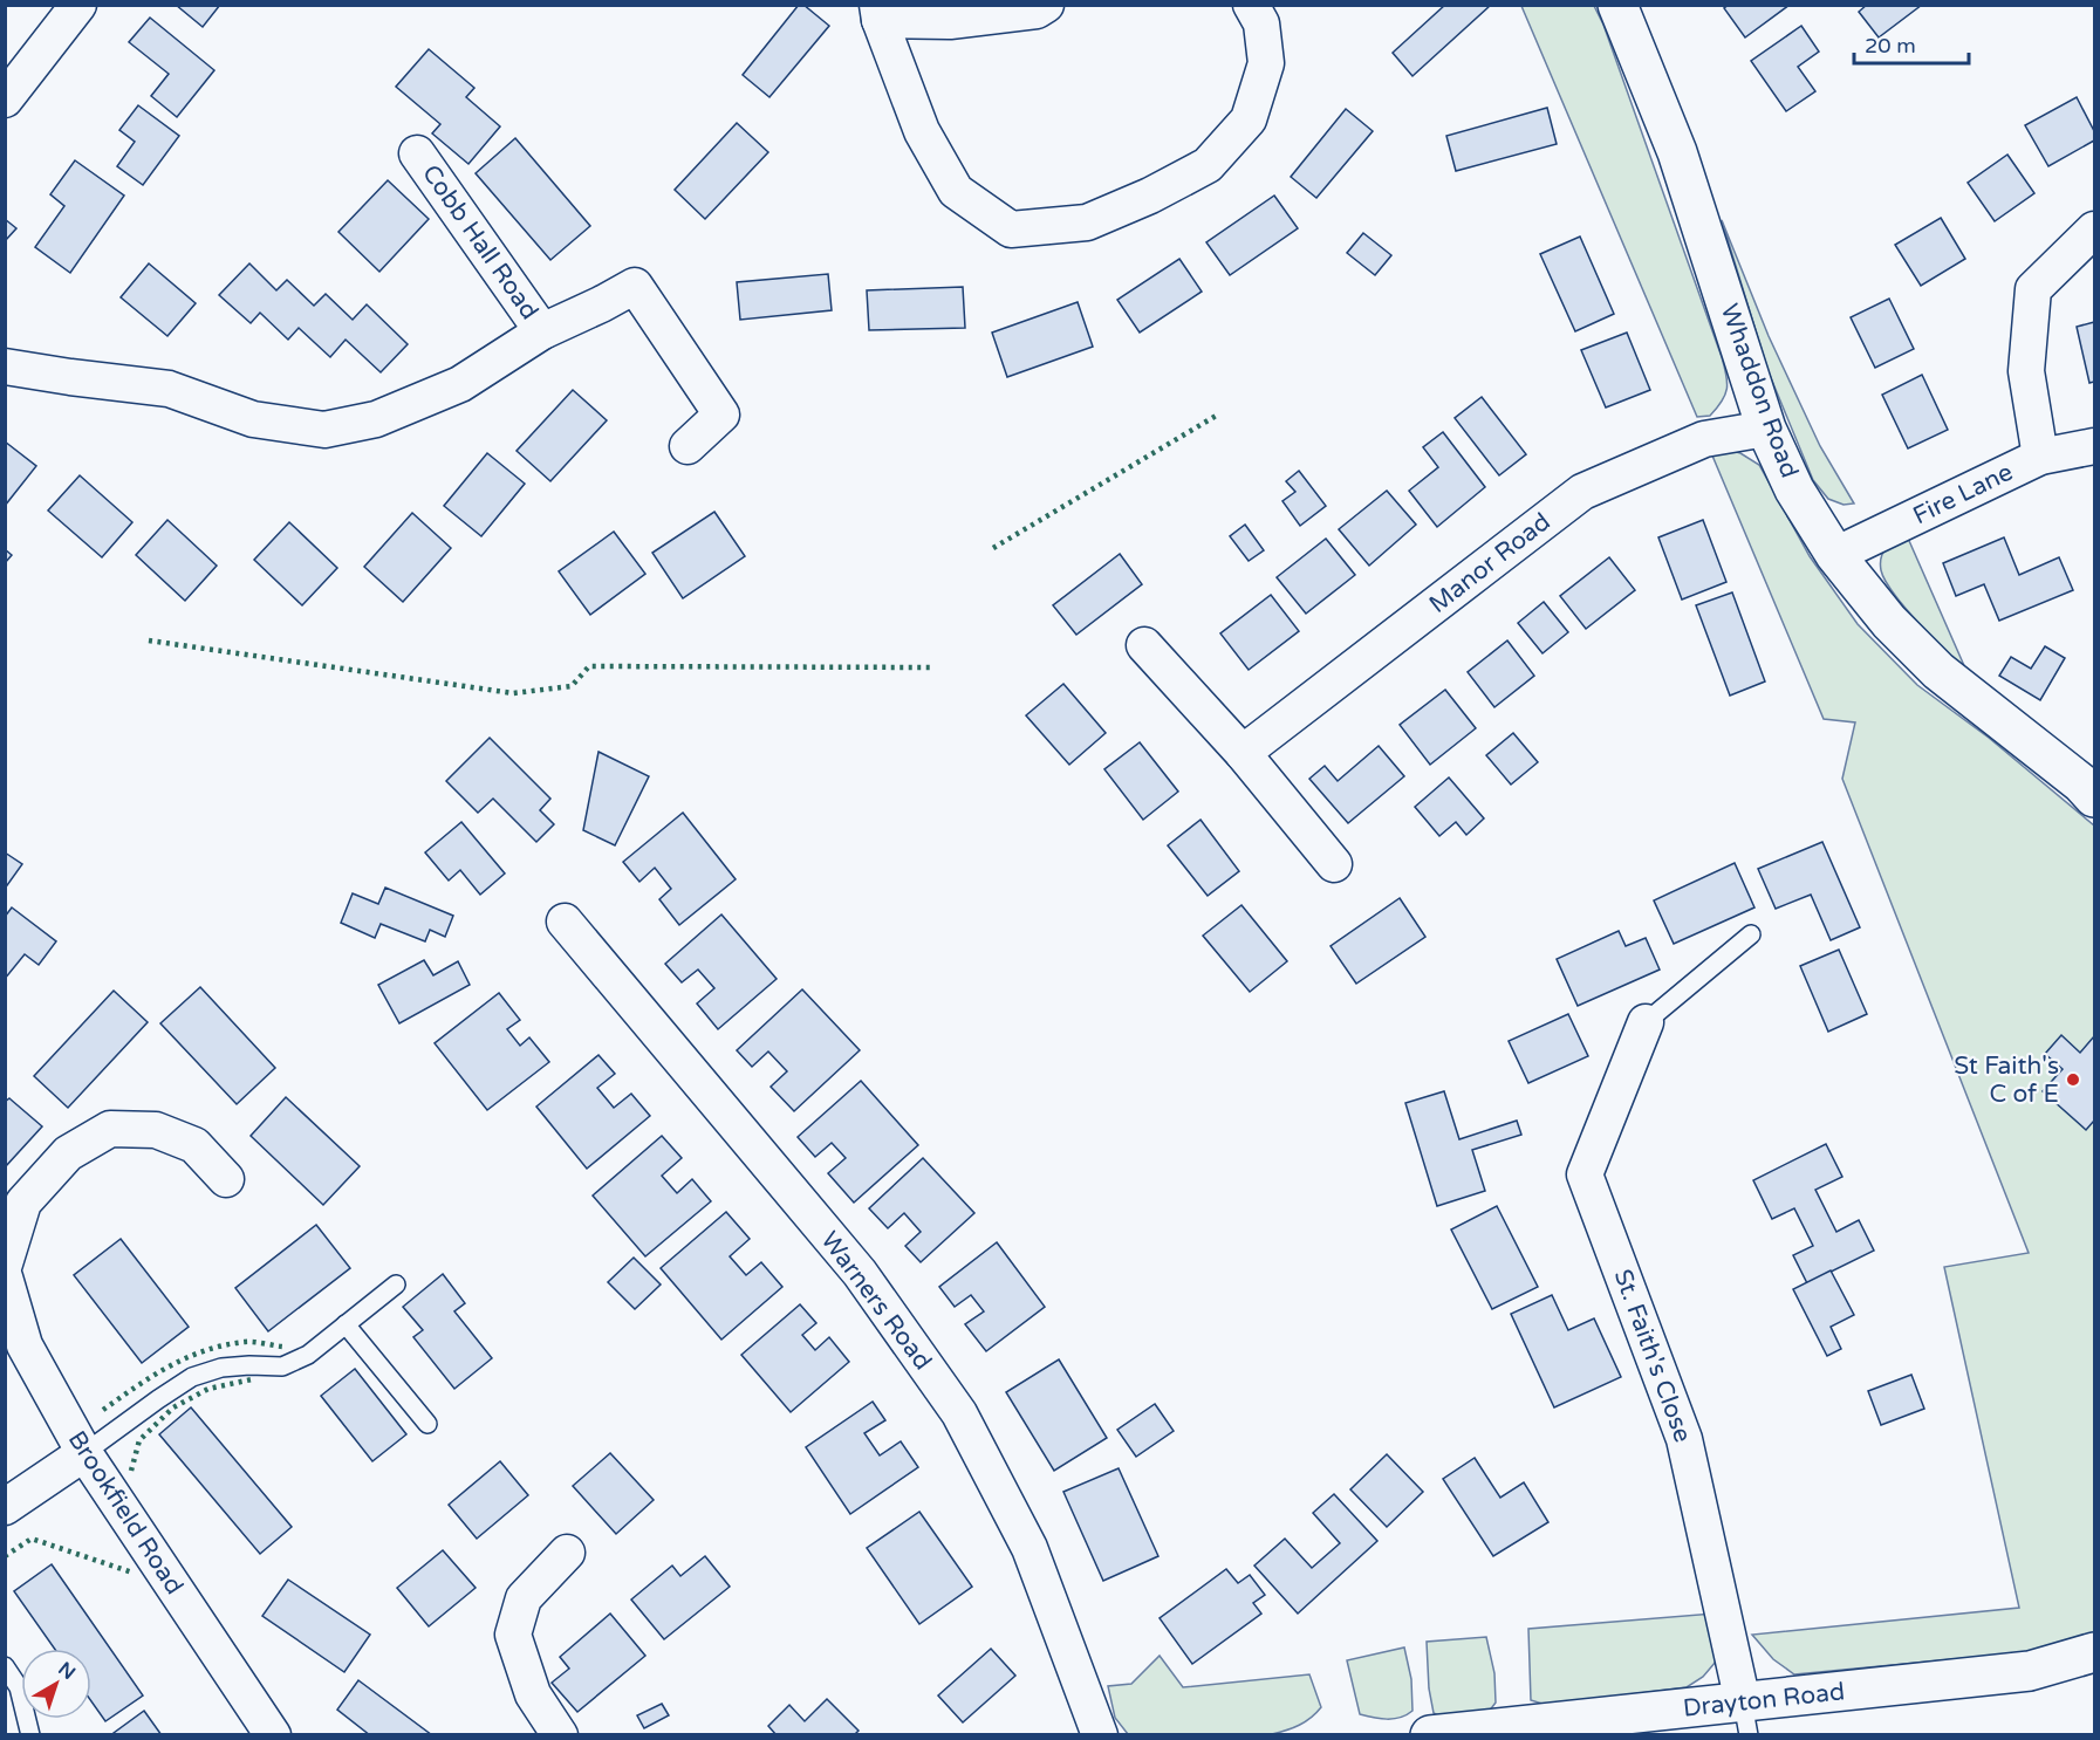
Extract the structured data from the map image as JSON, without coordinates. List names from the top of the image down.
{
  "streets": {
    "street": [
      "Cobb Hall Road",
      "Whaddon Road",
      "Fire Lane",
      "Manor Road",
      "Warners Road",
      "St. Faith's Close",
      "Brookfield Road",
      "Drayton Road"
    ]
  },
  "crossings": [
    ["Whaddon Road", "Fire Lane"],
    ["Whaddon Road", "Manor Road"],
    ["St. Faith's Close", "Drayton Road"]
  ],
  "places": ["St Faith's C of E"],
  "scale_bar": "20 m",
  "north": "top right"
}
